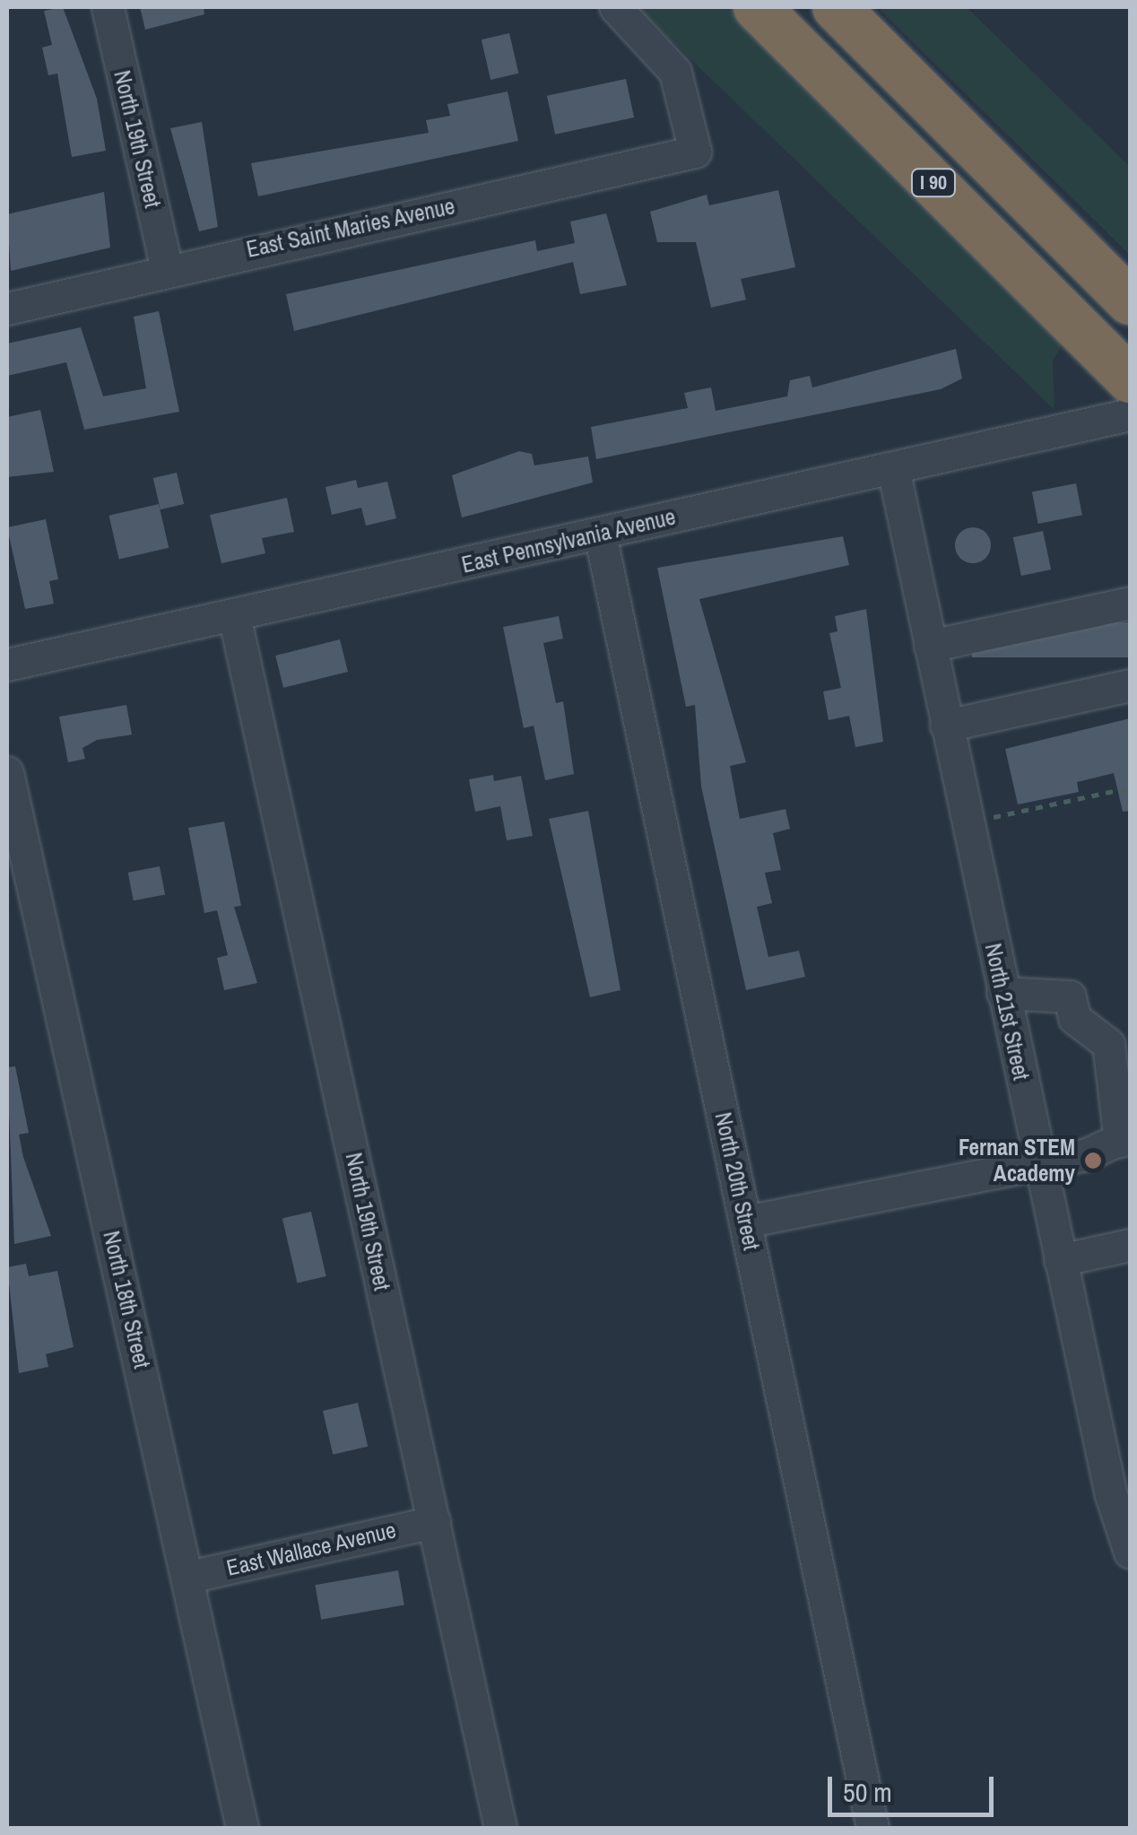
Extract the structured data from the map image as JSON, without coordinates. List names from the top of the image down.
{
  "streets": {
    "highway": ["I 90"],
    "street": [
      "North 19th Street",
      "East Saint Maries Avenue",
      "East Pennsylvania Avenue",
      "North 21st Street",
      "North 20th Street",
      "North 18th Street",
      "East Wallace Avenue"
    ]
  },
  "crossings": [
    ["North 19th Street", "East Saint Maries Avenue"],
    ["North 19th Street", "East Pennsylvania Avenue"],
    ["North 19th Street", "East Wallace Avenue"],
    ["East Pennsylvania Avenue", "North 21st Street"],
    ["East Pennsylvania Avenue", "North 20th Street"],
    ["North 18th Street", "East Wallace Avenue"]
  ],
  "places": ["Fernan STEM Academy"],
  "scale_bar": "50 m"
}
